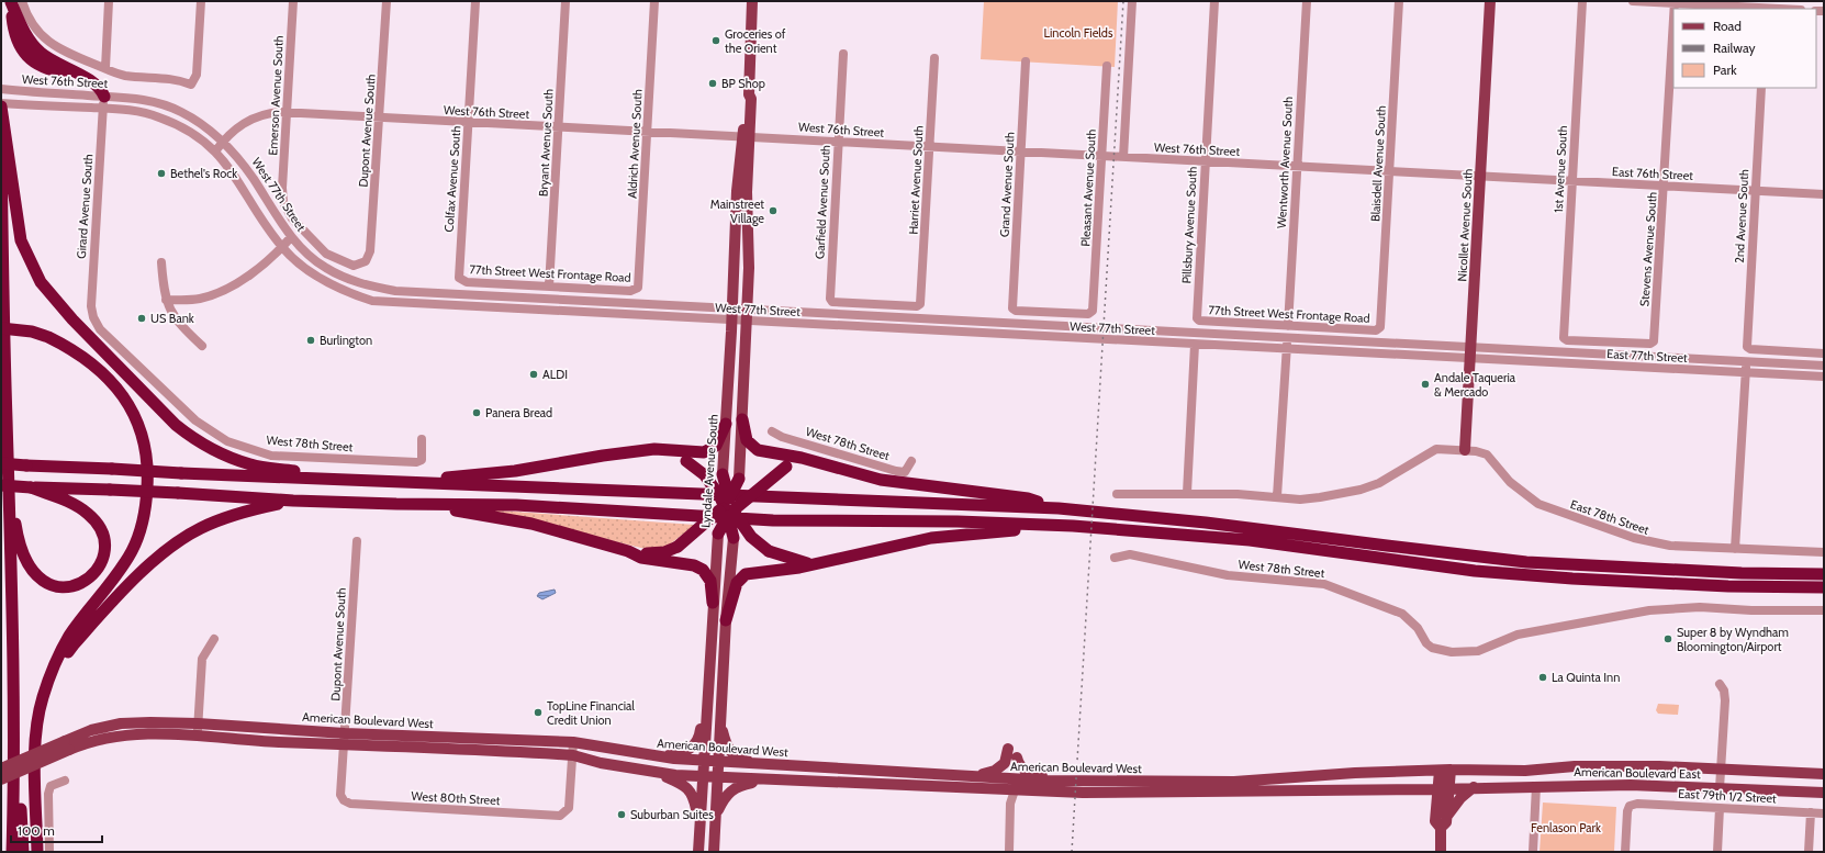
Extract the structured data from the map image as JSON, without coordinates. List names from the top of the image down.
{
  "streets": {
    "main road": [
      "Nicollet Avenue South",
      "Lyndale Avenue South",
      "American Boulevard West",
      "American Boulevard East"
    ],
    "street": [
      "West 76th Street",
      "Emerson Avenue South",
      "Dupont Avenue South",
      "Bryant Avenue South",
      "Aldrich Avenue South",
      "Wentworth Avenue South",
      "Blaisdell Avenue South",
      "1st Avenue South",
      "East 76th Street",
      "Colfax Avenue South",
      "Harriet Avenue South",
      "Grand Avenue South",
      "Pleasant Avenue South",
      "West 77th Street",
      "Garfield Avenue South",
      "Girard Avenue South",
      "2nd Avenue South",
      "Pillsbury Avenue South",
      "Stevens Avenue South",
      "77th Street West Frontage Road",
      "East 77th Street",
      "West 78th Street",
      "East 78th Street",
      "East 79th 1/2 Street",
      "West 80th Street"
    ]
  },
  "crossings": [
    ["West 76th Street", "Emerson Avenue South"],
    ["West 76th Street", "Dupont Avenue South"],
    ["West 76th Street", "Bryant Avenue South"],
    ["West 76th Street", "Aldrich Avenue South"],
    ["West 76th Street", "Wentworth Avenue South"],
    ["West 76th Street", "Blaisdell Avenue South"],
    ["West 76th Street", "East 76th Street"],
    ["West 76th Street", "Colfax Avenue South"],
    ["West 76th Street", "Harriet Avenue South"],
    ["West 76th Street", "Grand Avenue South"],
    ["West 76th Street", "Pleasant Avenue South"],
    ["West 76th Street", "West 77th Street"],
    ["West 76th Street", "Garfield Avenue South"],
    ["West 76th Street", "Girard Avenue South"],
    ["West 76th Street", "Pillsbury Avenue South"],
    ["West 76th Street", "Nicollet Avenue South"],
    ["West 76th Street", "Lyndale Avenue South"],
    ["Emerson Avenue South", "Dupont Avenue South"],
    ["Dupont Avenue South", "American Boulevard West"],
    ["Dupont Avenue South", "West 80th Street"],
    ["Bryant Avenue South", "77th Street West Frontage Road"],
    ["Aldrich Avenue South", "77th Street West Frontage Road"],
    ["Wentworth Avenue South", "77th Street West Frontage Road"],
    ["Blaisdell Avenue South", "77th Street West Frontage Road"],
    ["1st Avenue South", "East 76th Street"],
    ["1st Avenue South", "Stevens Avenue South"],
    ["East 76th Street", "2nd Avenue South"],
    ["East 76th Street", "Nicollet Avenue South"],
    ["East 76th Street", "Stevens Avenue South"],
    ["Colfax Avenue South", "77th Street West Frontage Road"],
    ["Harriet Avenue South", "Garfield Avenue South"],
    ["Grand Avenue South", "Pleasant Avenue South"],
    ["West 77th Street", "Nicollet Avenue South"],
    ["West 77th Street", "East 77th Street"],
    ["West 77th Street", "Lyndale Avenue South"],
    ["Girard Avenue South", "West 78th Street"],
    ["Pillsbury Avenue South", "77th Street West Frontage Road"],
    ["Nicollet Avenue South", "East 77th Street"],
    ["Nicollet Avenue South", "East 78th Street"],
    ["Lyndale Avenue South", "American Boulevard West"],
    ["American Boulevard West", "American Boulevard East"],
    ["American Boulevard West", "West 80th Street"]
  ],
  "parks": ["Lincoln Fields", "Fenlason Park"],
  "places": [
    "Groceries of the Orient",
    "BP Shop",
    "Bethel's Rock",
    "Mainstreet Village",
    "US Bank",
    "Burlington",
    "ALDI",
    "Andale Taqueria & Mercado",
    "Panera Bread",
    "Super 8 by Wyndham Bloomington/Airport",
    "La Quinta Inn",
    "TopLine Financial Credit Union",
    "Suburban Suites"
  ],
  "legend": ["Road", "Railway", "Park"],
  "scale_bar": "100 m"
}
